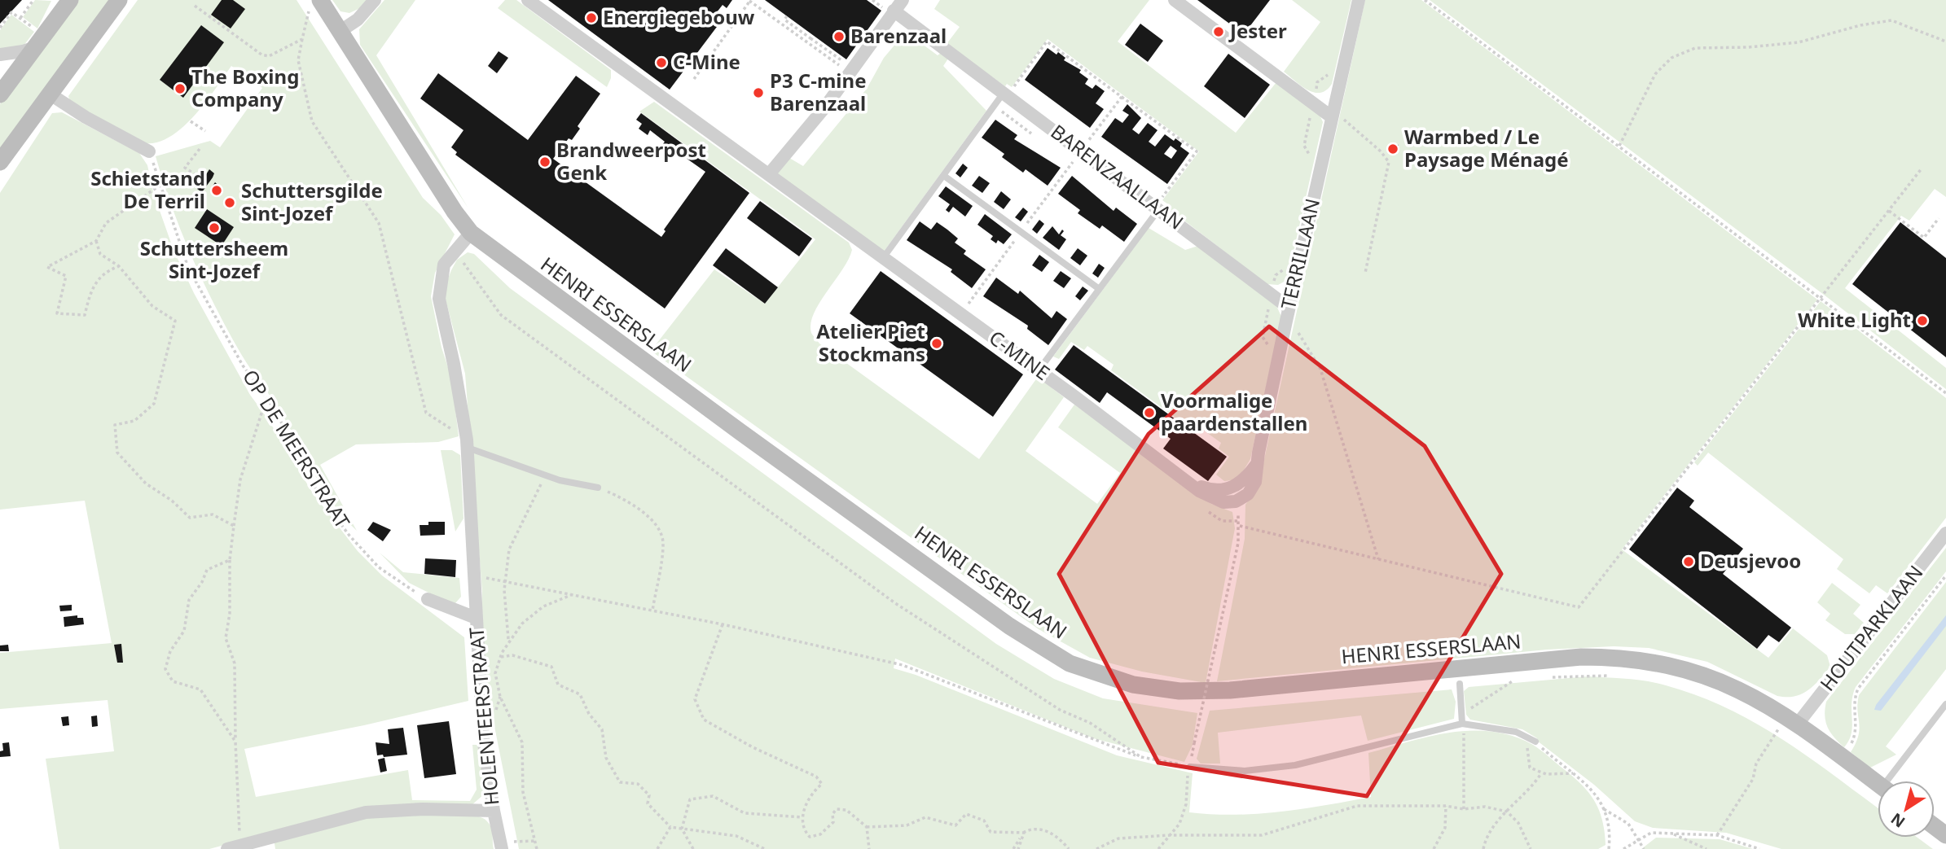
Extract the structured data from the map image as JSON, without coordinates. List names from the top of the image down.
{
  "streets": {
    "street": [
      "BARENZAALLAAN",
      "TERRILLAAN",
      "HENRI ESSERSLAAN",
      "C-MINE",
      "HOUTPARKLAAN",
      "HOLENTEERSTRAAT"
    ],
    "path": ["OP DE MEERSTRAAT"]
  },
  "crossings": [
    ["BARENZAALLAAN", "TERRILLAAN"],
    ["TERRILLAAN", "C-MINE"],
    ["HENRI ESSERSLAAN", "HOUTPARKLAAN"]
  ],
  "places": [
    "Energiegebouw",
    "Jester",
    "Barenzaal",
    "C-Mine",
    "The Boxing Company",
    "P3 C-mine Barenzaal",
    "Warmbed / Le Paysage Ménagé",
    "Brandweerpost Genk",
    "Schietstand De Terril",
    "Schuttersgilde Sint-Jozef",
    "Schuttersheem Sint-Jozef",
    "White Light",
    "Atelier Piet Stockmans",
    "Voormalige paardenstallen",
    "Deusjevoo"
  ],
  "north": "bottom left"
}
